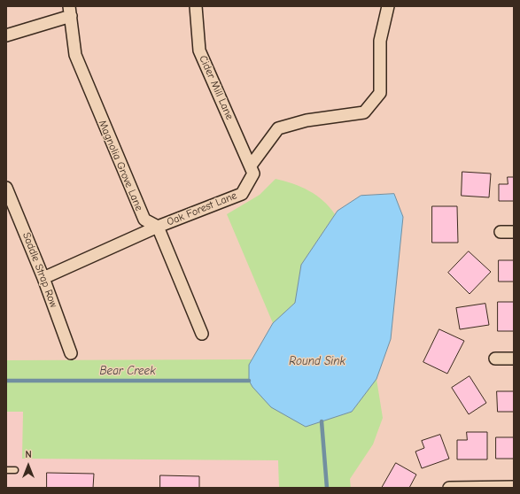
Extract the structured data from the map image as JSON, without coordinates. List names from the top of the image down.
{
  "streets": {
    "street": [
      "Cider Mill Lane",
      "Magnolia Grove Lane",
      "Oak Forest Lane",
      "Saddle Strap Row"
    ]
  },
  "crossings": [
    ["Cider Mill Lane", "Oak Forest Lane"],
    ["Magnolia Grove Lane", "Oak Forest Lane"],
    ["Oak Forest Lane", "Saddle Strap Row"]
  ],
  "water": ["Round Sink", "Bear Creek"],
  "north": "top"
}
